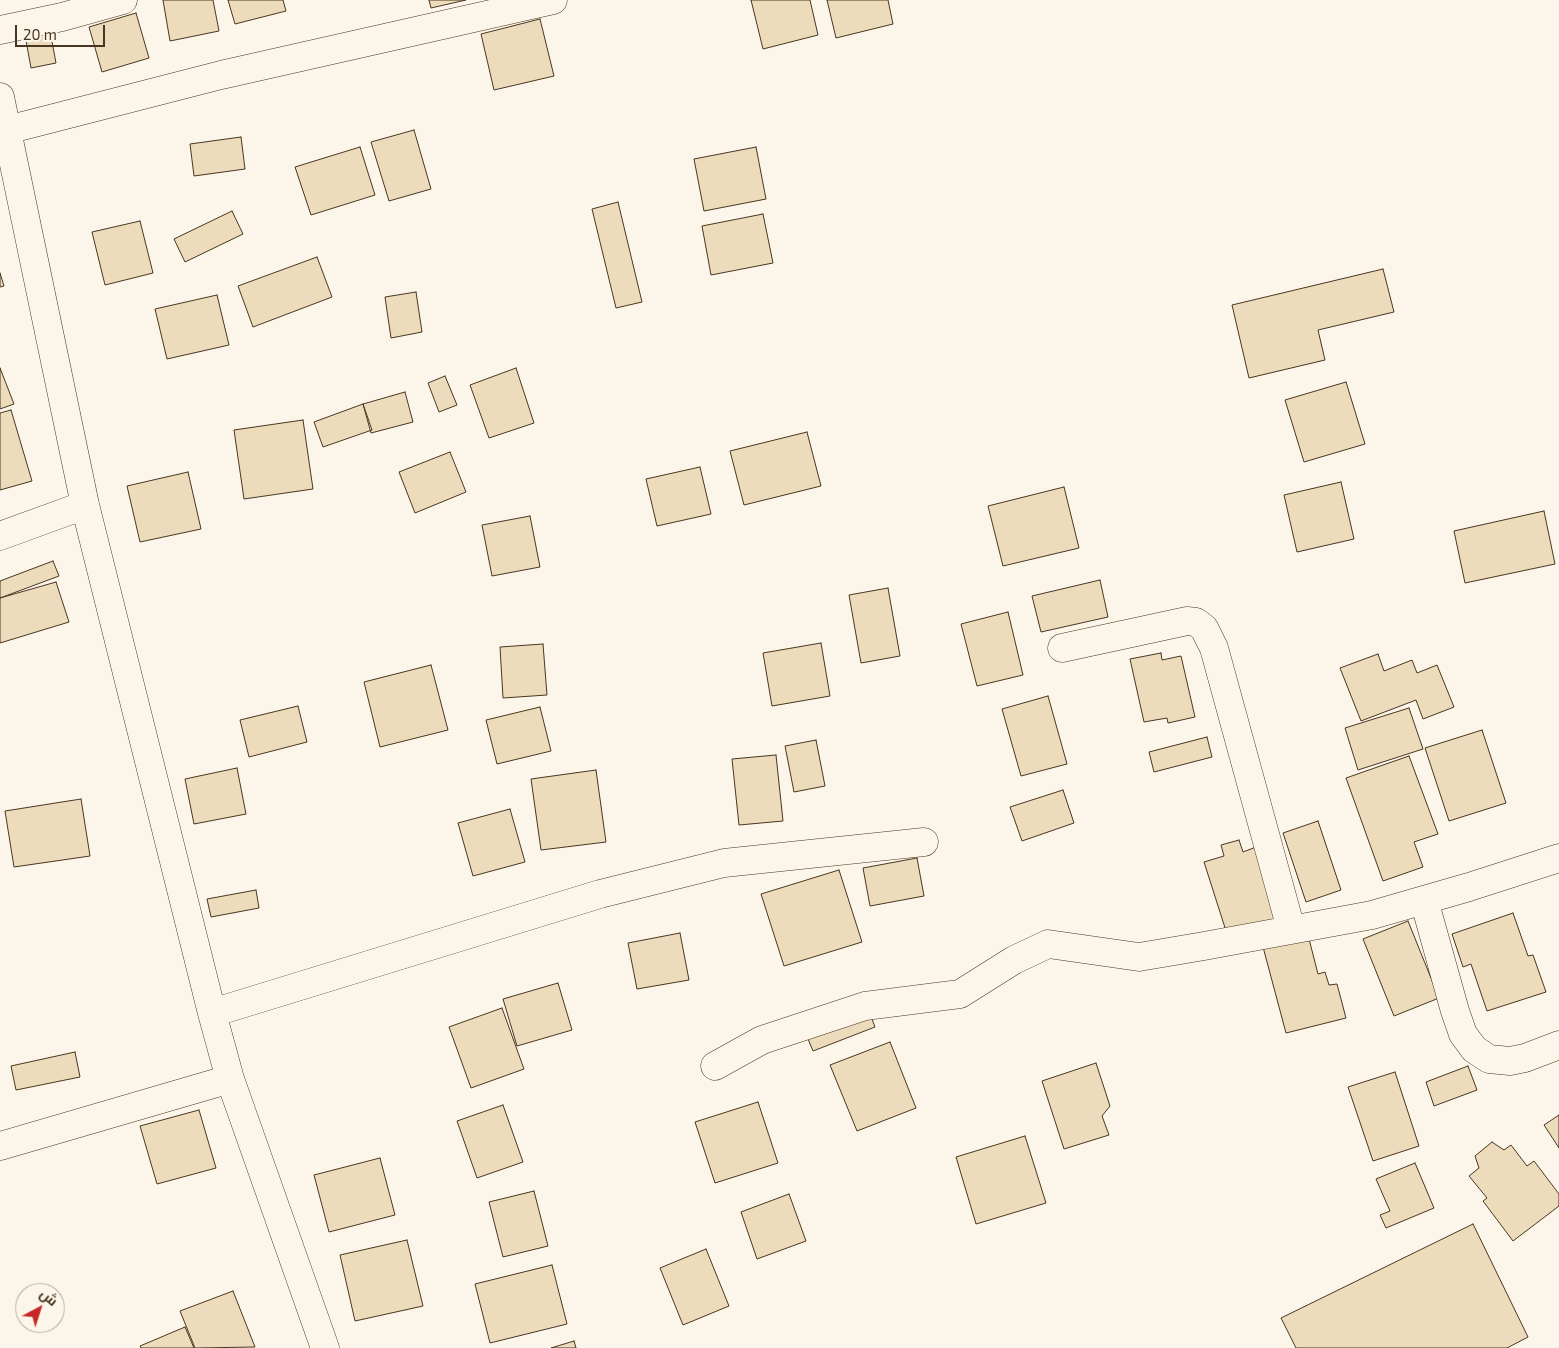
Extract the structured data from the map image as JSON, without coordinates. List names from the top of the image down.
{
  "scale_bar": "20 m",
  "north": "top right"
}
